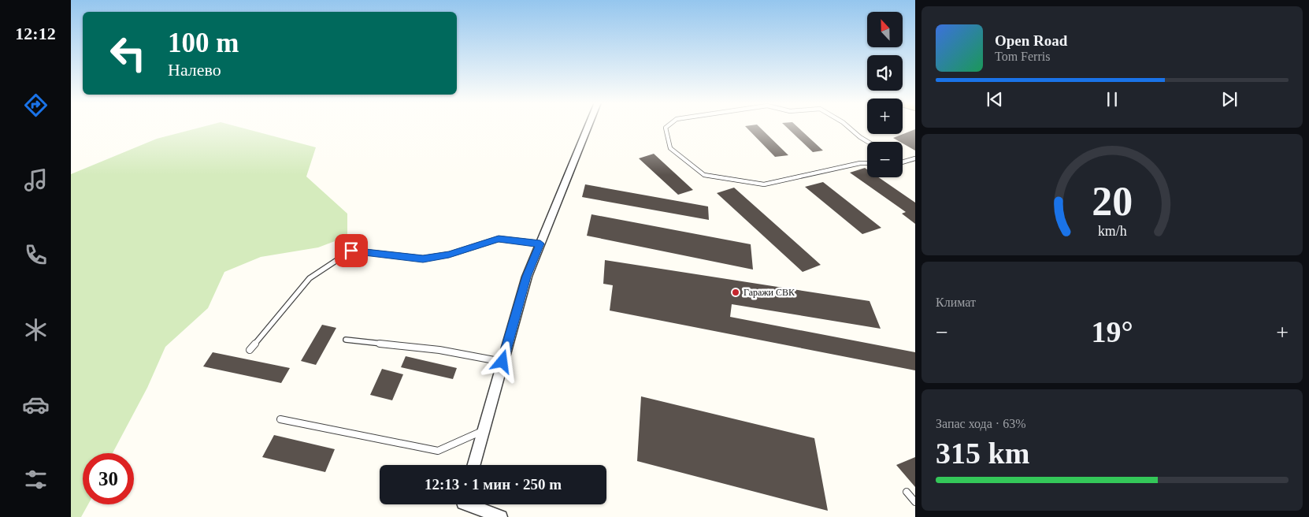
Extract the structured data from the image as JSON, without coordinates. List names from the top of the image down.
{
  "places": ["Гаражи СВК"],
  "north": "top",
  "page": {
    "tabs": "12:12",
    "map_buttons": ["+", "−"],
    "turn": ["100 m", "Налево"],
    "song": ["Open Road", "Tom Ferris"],
    "tile": [
      "Климат",
      ["Запас хода · 63%", "315 km"]
    ],
    "heat": ["−", "19°", "+"],
    "limit": "30",
    "trip": "12:13 · 1 мин · 250 m",
    "gauge": ["20", "km/h"]
  }
}
